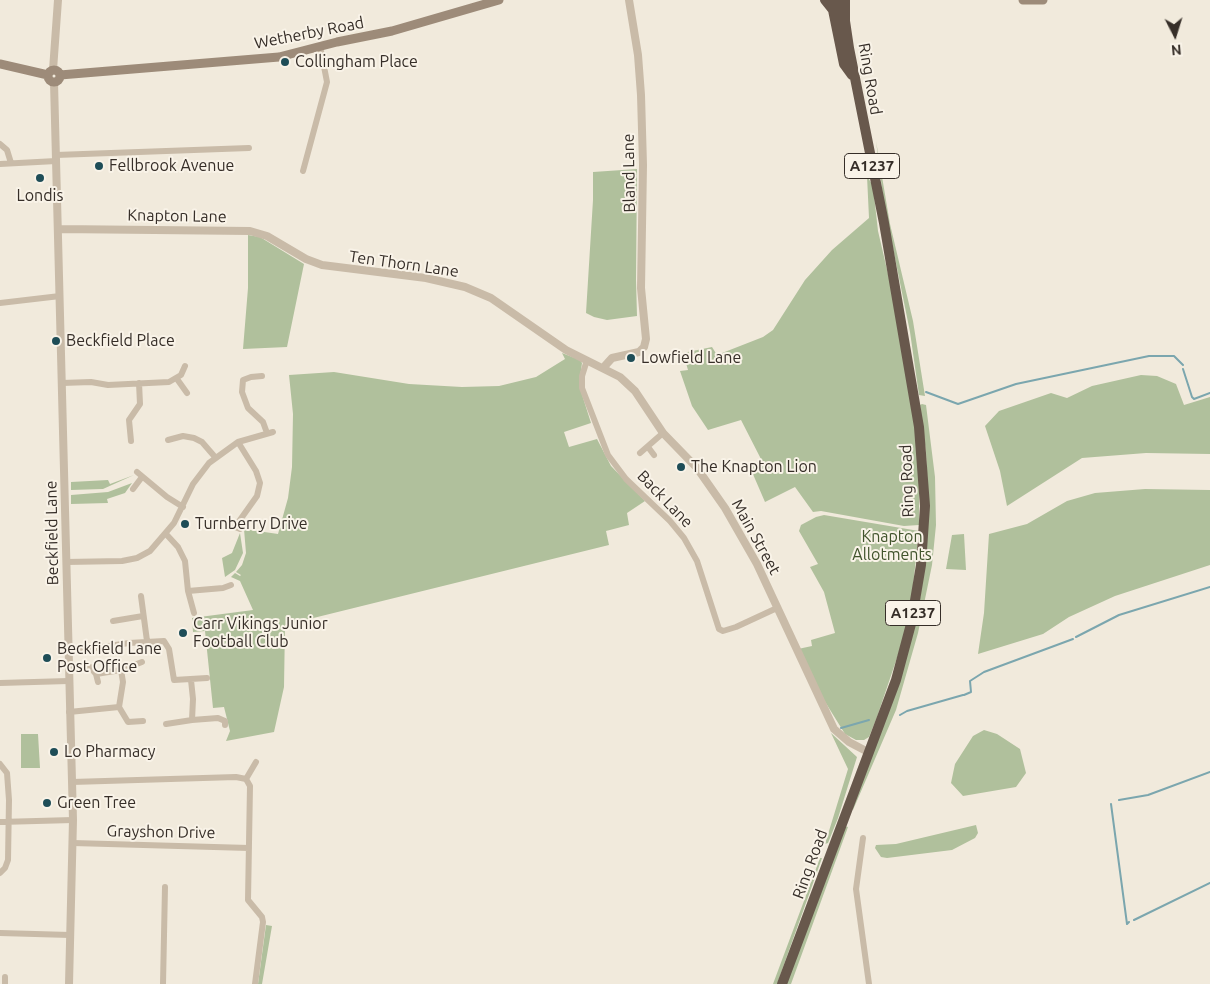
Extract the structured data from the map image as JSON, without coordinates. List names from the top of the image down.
{
  "streets": {
    "highway": ["Ring Road", "A1237"],
    "main road": ["Wetherby Road"],
    "street": [
      "Bland Lane",
      "Knapton Lane",
      "Ten Thorn Lane",
      "Back Lane",
      "Beckfield Lane",
      "Main Street",
      "Grayshon Drive"
    ]
  },
  "crossings": [
    ["Wetherby Road", "Beckfield Lane"],
    ["Ring Road", "Main Street"],
    ["Bland Lane", "Main Street"],
    ["Knapton Lane", "Ten Thorn Lane"],
    ["Knapton Lane", "Beckfield Lane"],
    ["Ten Thorn Lane", "Main Street"],
    ["Back Lane", "Main Street"],
    ["Beckfield Lane", "Grayshon Drive"]
  ],
  "parks": ["Knapton Allotments"],
  "places": [
    "Collingham Place",
    "Fellbrook Avenue",
    "Londis",
    "Beckfield Place",
    "Lowfield Lane",
    "The Knapton Lion",
    "Turnberry Drive",
    "Carr Vikings Junior Football Club",
    "Beckfield Lane Post Office",
    "Lo Pharmacy",
    "Green Tree"
  ],
  "north": "bottom"
}
